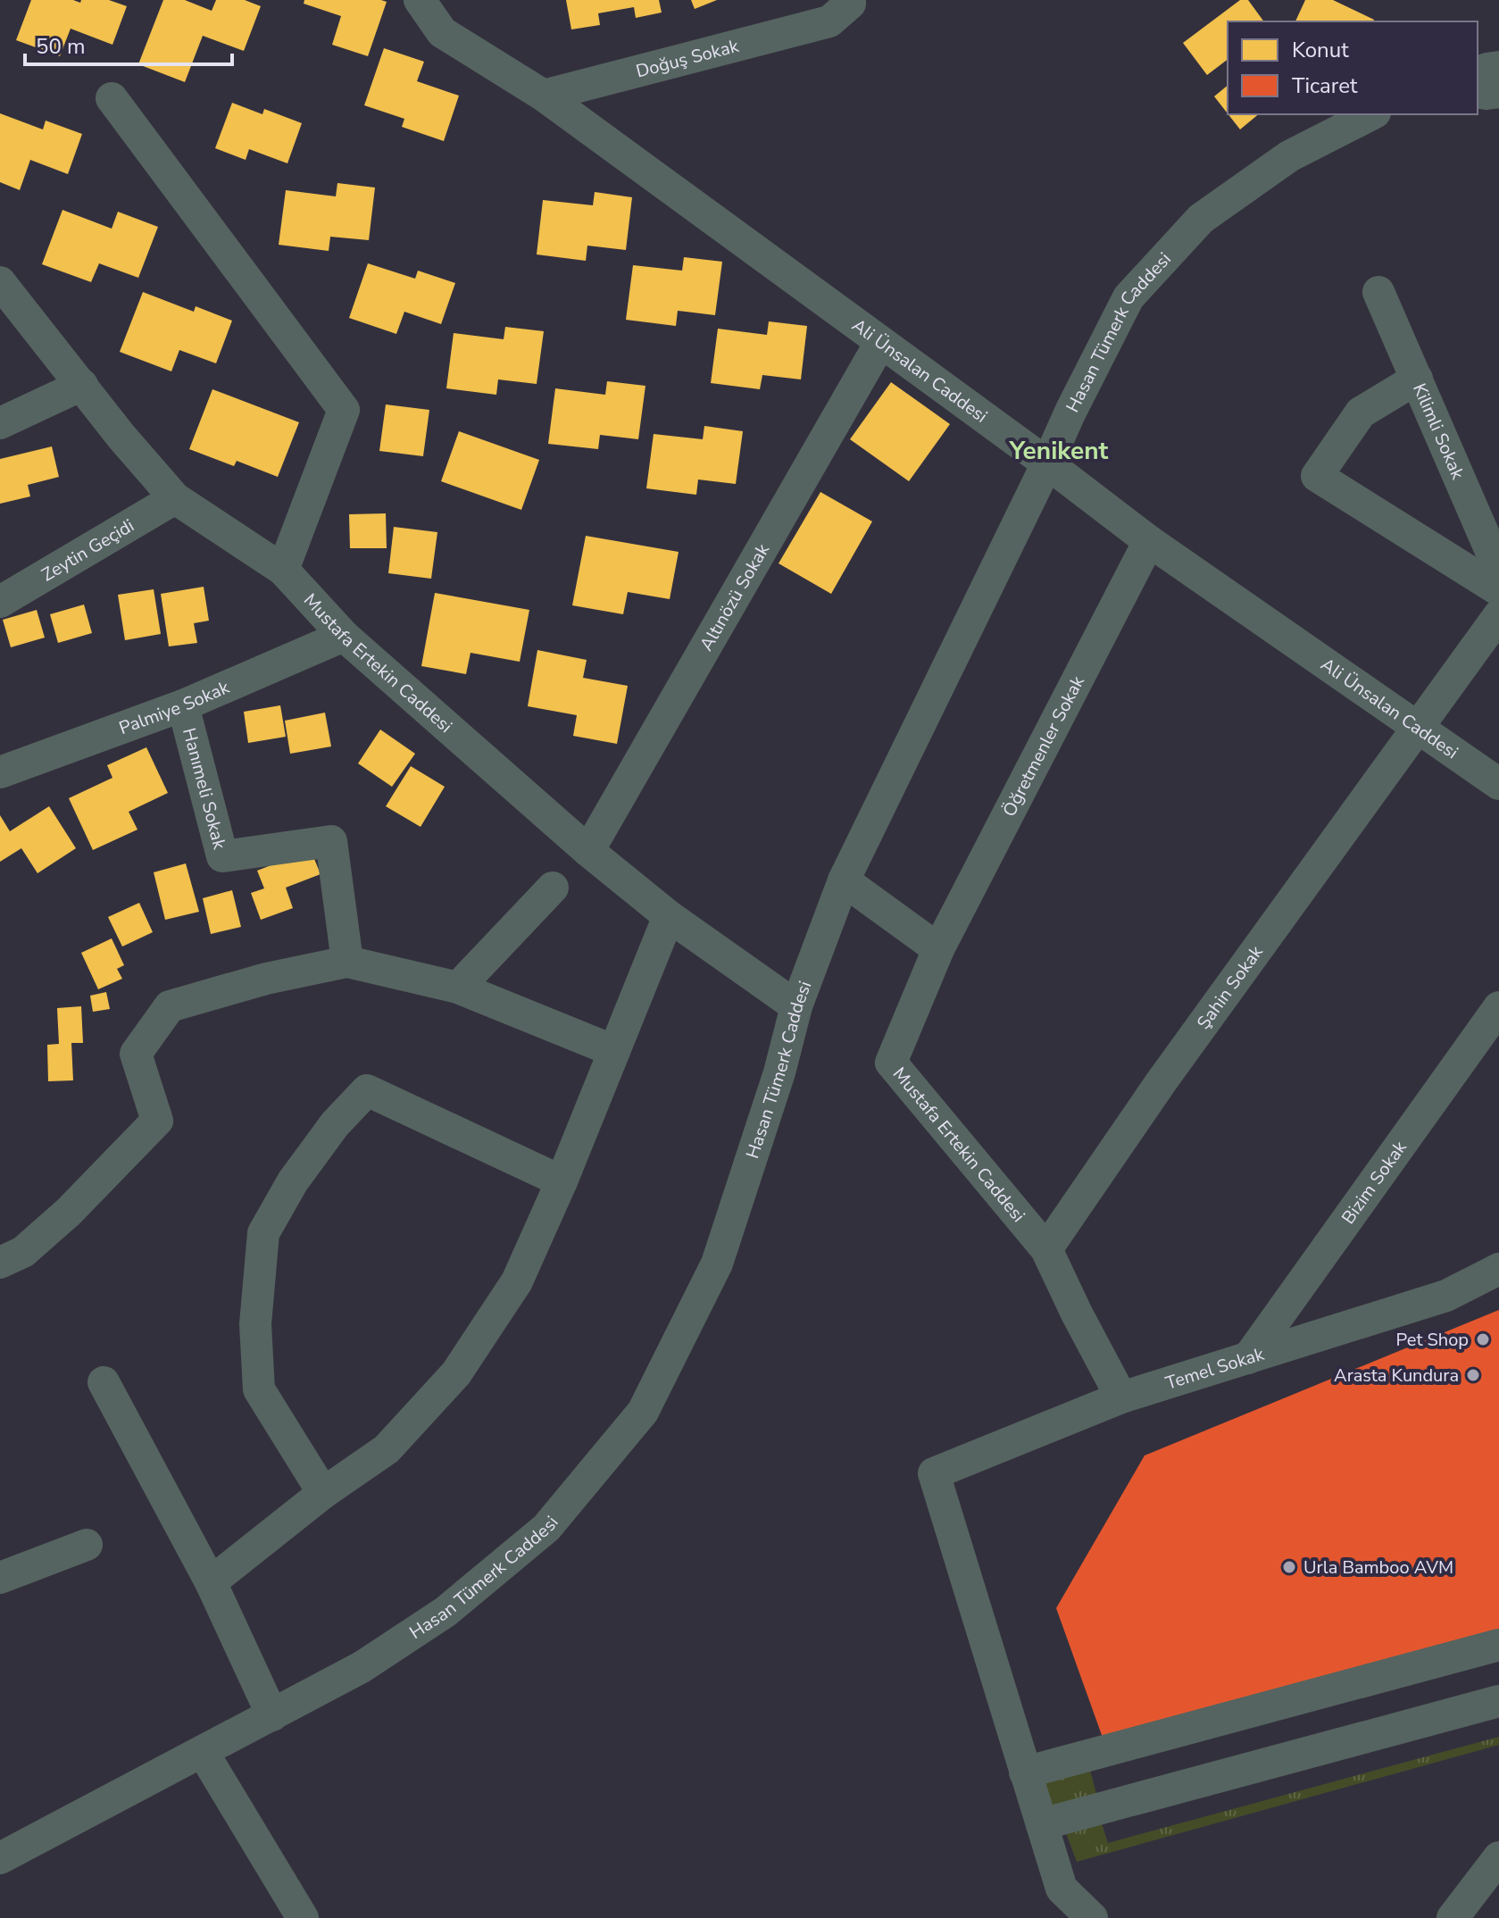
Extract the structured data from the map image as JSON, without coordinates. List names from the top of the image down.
{
  "streets": {
    "street": [
      "Doğuş Sokak",
      "Hasan Tümerk Caddesi",
      "Ali Ünsalan Caddesi",
      "Kilimli Sokak",
      "Zeytin Geçidi",
      "Altınözü Sokak",
      "Mustafa Ertekin Caddesi",
      "Palmiye Sokak",
      "Öğretmenler Sokak",
      "Hanımeli Sokak",
      "Şahin Sokak",
      "Bizim Sokak",
      "Temel Sokak"
    ]
  },
  "crossings": [
    ["Doğuş Sokak", "Ali Ünsalan Caddesi"],
    ["Hasan Tümerk Caddesi", "Ali Ünsalan Caddesi"],
    ["Hasan Tümerk Caddesi", "Mustafa Ertekin Caddesi"],
    ["Ali Ünsalan Caddesi", "Altınözü Sokak"],
    ["Ali Ünsalan Caddesi", "Öğretmenler Sokak"],
    ["Ali Ünsalan Caddesi", "Şahin Sokak"],
    ["Zeytin Geçidi", "Mustafa Ertekin Caddesi"],
    ["Altınözü Sokak", "Mustafa Ertekin Caddesi"],
    ["Mustafa Ertekin Caddesi", "Palmiye Sokak"],
    ["Mustafa Ertekin Caddesi", "Öğretmenler Sokak"],
    ["Mustafa Ertekin Caddesi", "Şahin Sokak"],
    ["Mustafa Ertekin Caddesi", "Temel Sokak"],
    ["Palmiye Sokak", "Hanımeli Sokak"],
    ["Bizim Sokak", "Temel Sokak"]
  ],
  "districts": ["Yenikent"],
  "places": ["Pet Shop", "Arasta Kundura", "Urla Bamboo AVM"],
  "legend": ["Konut", "Ticaret"],
  "scale_bar": "50 m"
}
